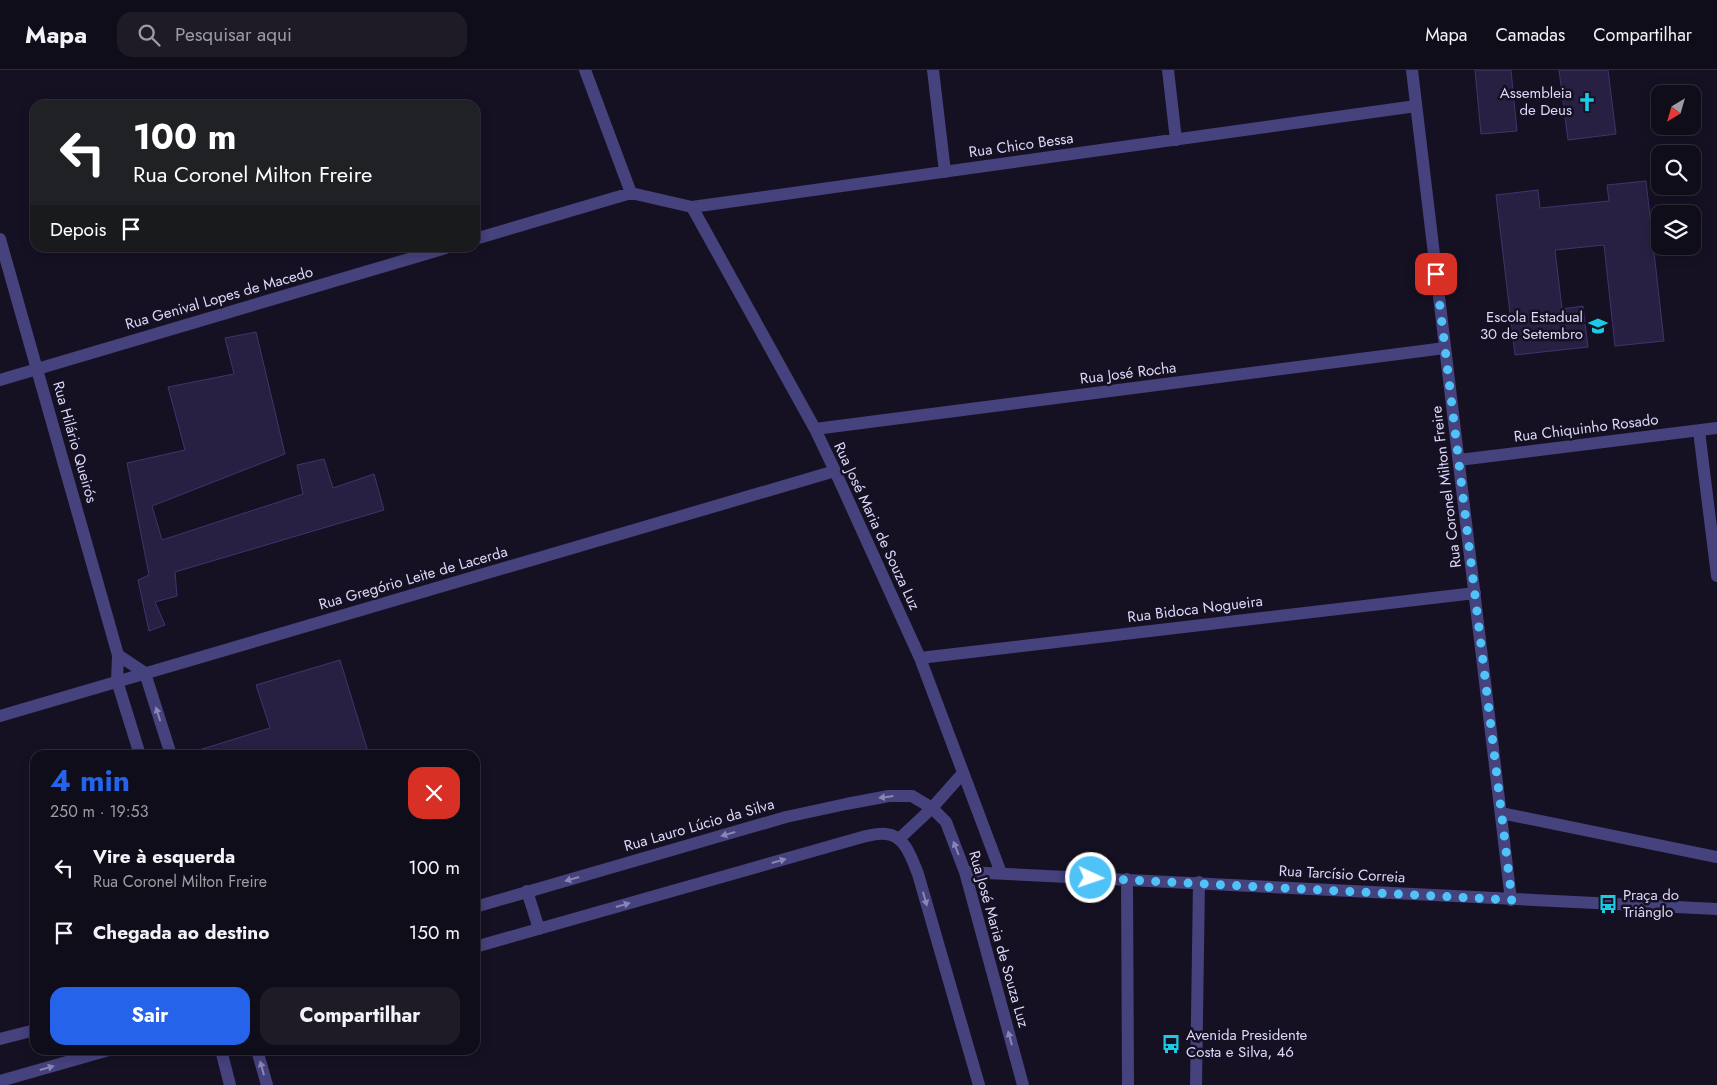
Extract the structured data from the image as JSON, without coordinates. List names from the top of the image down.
{
  "streets": {
    "street": [
      "Rua Chico Bessa",
      "Rua Genival Lopes de Macedo",
      "Rua José Rocha",
      "Rua Chiquinho Rosado",
      "Rua Hilário Queirós",
      "Rua Coronel Milton Freire",
      "Rua José Maria de Souza Luz",
      "Rua Gregório Leite de Lacerda",
      "Rua Bidoca Nogueira",
      "Rua Lauro Lúcio da Silva",
      "Rua Tarcísio Correia"
    ]
  },
  "crossings": [
    ["Rua Chico Bessa", "Rua Coronel Milton Freire"],
    ["Rua Chico Bessa", "Rua José Maria de Souza Luz"],
    ["Rua Genival Lopes de Macedo", "Rua Hilário Queirós"],
    ["Rua José Rocha", "Rua Coronel Milton Freire"],
    ["Rua José Rocha", "Rua José Maria de Souza Luz"],
    ["Rua Chiquinho Rosado", "Rua Coronel Milton Freire"],
    ["Rua Hilário Queirós", "Rua Gregório Leite de Lacerda"],
    ["Rua Coronel Milton Freire", "Rua Bidoca Nogueira"],
    ["Rua Coronel Milton Freire", "Rua Tarcísio Correia"],
    ["Rua José Maria de Souza Luz", "Rua Gregório Leite de Lacerda"],
    ["Rua José Maria de Souza Luz", "Rua Bidoca Nogueira"],
    ["Rua José Maria de Souza Luz", "Rua Lauro Lúcio da Silva"],
    ["Rua José Maria de Souza Luz", "Rua Tarcísio Correia"]
  ],
  "places": {
    "church": ["Assembleia de Deus"],
    "school or university": ["Escola Estadual 30 de Setembro"],
    "bus stop": ["Praça do Triânglo", "Avenida Presidente Costa e Silva, 46"]
  },
  "north": "bottom left",
  "page": {
    "header": "Mapa",
    "search": "Pesquisar aqui",
    "nav": ["Mapa", "Camadas", "Compartilhar"],
    "turn": ["100 m", "Rua Coronel Milton Freire"],
    "then": "Depois",
    "heading": ["4 min", "250 m · 19:53"],
    "list": [
      {
        "name": "Vire à esquerda",
        "note": "Rua Coronel Milton Freire",
        "value": "100 m"
      },
      {
        "name": "Chegada ao destino",
        "value": "150 m"
      }
    ],
    "buttons": ["Sair", "Compartilhar"]
  }
}
